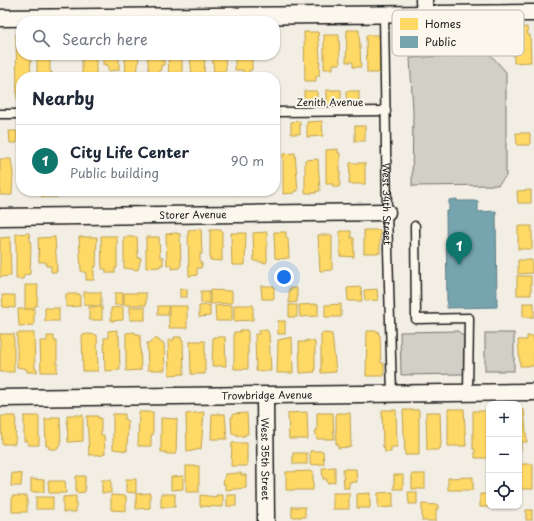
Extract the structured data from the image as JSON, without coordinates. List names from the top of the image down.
{
  "streets": {
    "street": ["Storer Avenue", "Trowbridge Avenue", "West 35th Street"],
    "lane": ["Zenith Avenue", "West 34th Street"]
  },
  "crossings": [
    ["Zenith Avenue", "West 34th Street"],
    ["West 34th Street", "Storer Avenue"],
    ["West 34th Street", "Trowbridge Avenue"],
    ["Trowbridge Avenue", "West 35th Street"]
  ],
  "legend": ["Homes", "Public"],
  "page": {
    "search": "Search here",
    "heading": "Nearby",
    "list": [
      {
        "mark": "1",
        "name": "City Life Center",
        "note": "Public building",
        "value": "90 m"
      }
    ],
    "pins": "1",
    "map_buttons": ["+", "−"]
  }
}
